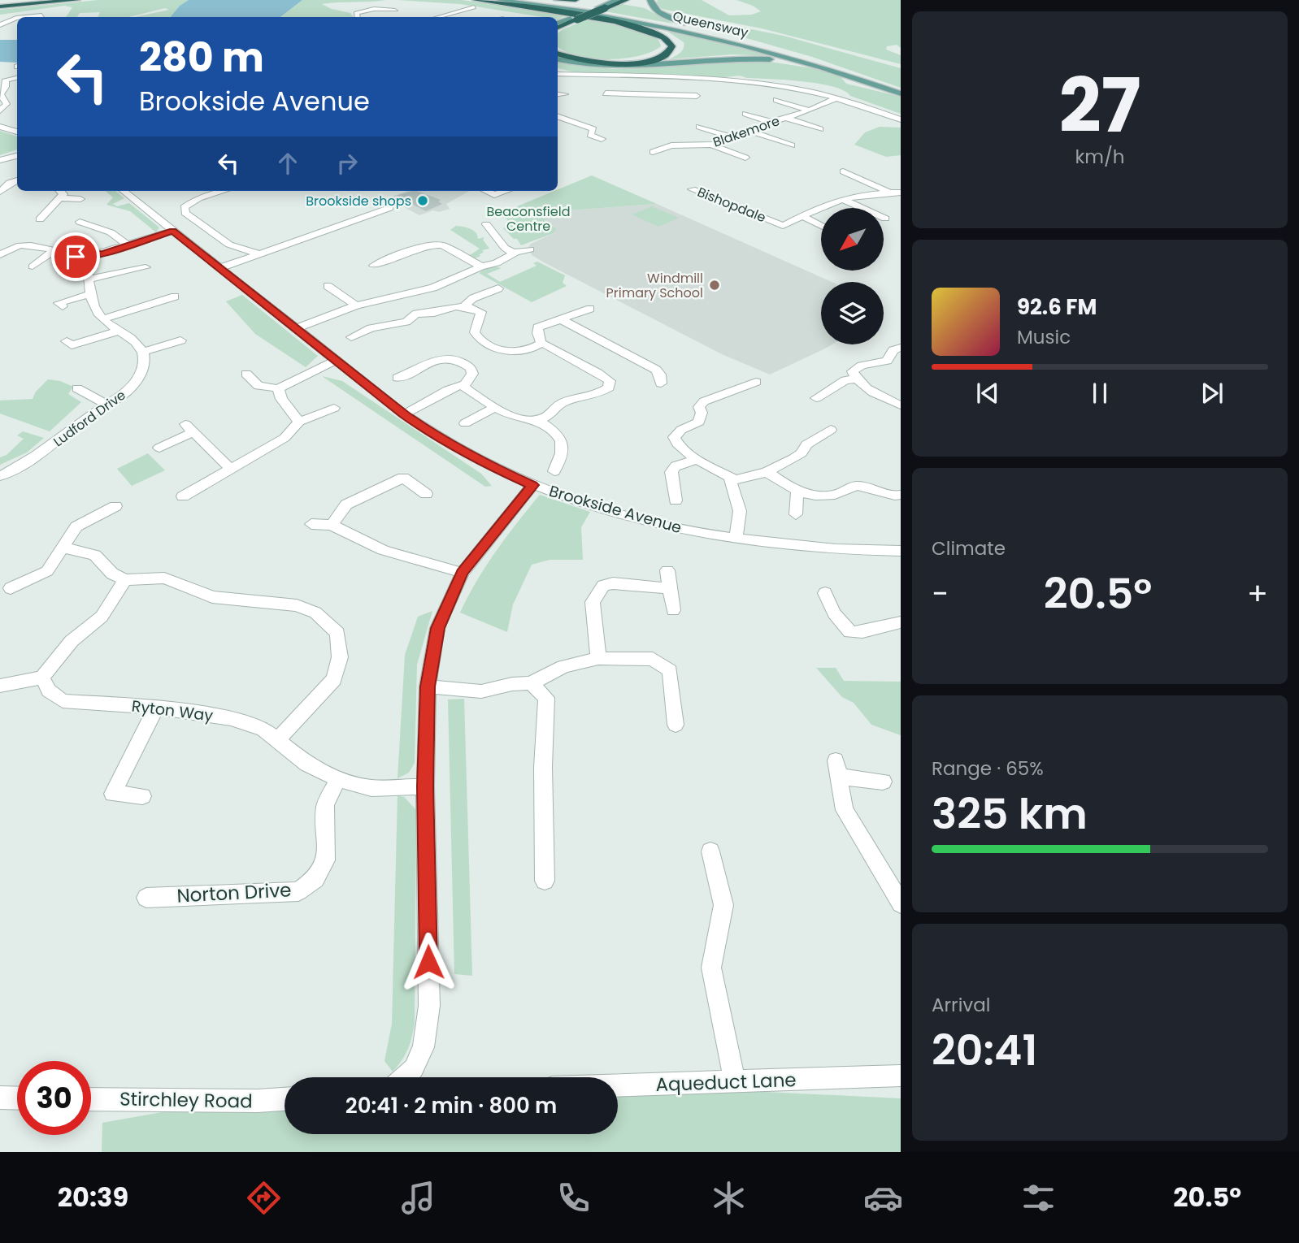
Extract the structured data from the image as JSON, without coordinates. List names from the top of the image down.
{
  "streets": {
    "highway": ["Queensway"],
    "street": [
      "Blakemore",
      "Bishopdale",
      "Ludford Drive",
      "Brookside Avenue",
      "Ryton Way",
      "Norton Drive",
      "Aqueduct Lane",
      "Stirchley Road"
    ]
  },
  "crossings": [
    ["Ryton Way", "Norton Drive"]
  ],
  "parks": ["Beaconsfield Centre"],
  "places": ["Brookside shops", "Windmill Primary School"],
  "north": "bottom left",
  "page": {
    "tile": [
      ["27", "km/h"],
      "Climate",
      ["Range · 65%", "325 km"],
      ["Arrival", "20:41"]
    ],
    "turn": ["280 m", "Brookside Avenue"],
    "song": ["92.6 FM", "Music"],
    "heat": ["−", "20.5°", "+"],
    "limit": "30",
    "trip": "20:41 · 2 min · 800 m",
    "tabs": ["20:39", "20.5°"]
  }
}
